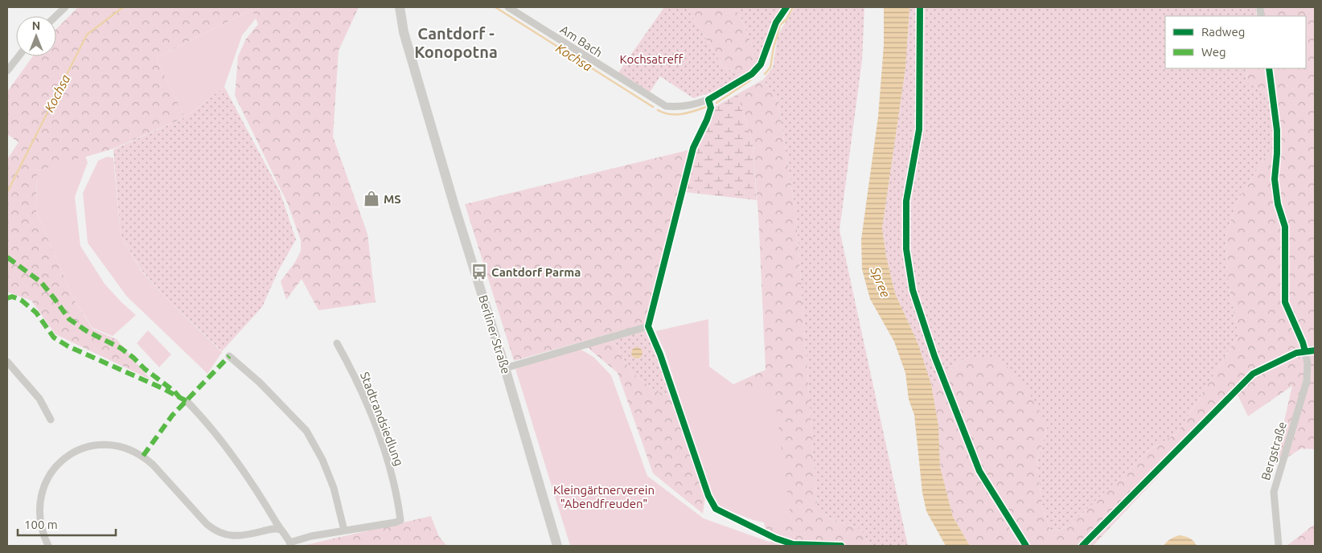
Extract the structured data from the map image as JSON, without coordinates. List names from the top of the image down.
{
  "streets": {
    "main road": ["Berliner Straße"],
    "street": ["Am Bach", "Stadtrandsiedlung", "Bergstraße"]
  },
  "districts": ["Cantdorf - Konopotna"],
  "water": ["Kochsa", "Spree"],
  "parks": ["Kochsatreff", "Kleingärtnerverein \"Abendfreuden\""],
  "places": {
    "shop": ["MS"],
    "bus stop": ["Cantdorf Parma"]
  },
  "legend": ["Radweg", "Weg"],
  "scale_bar": "100 m",
  "north": "top"
}
